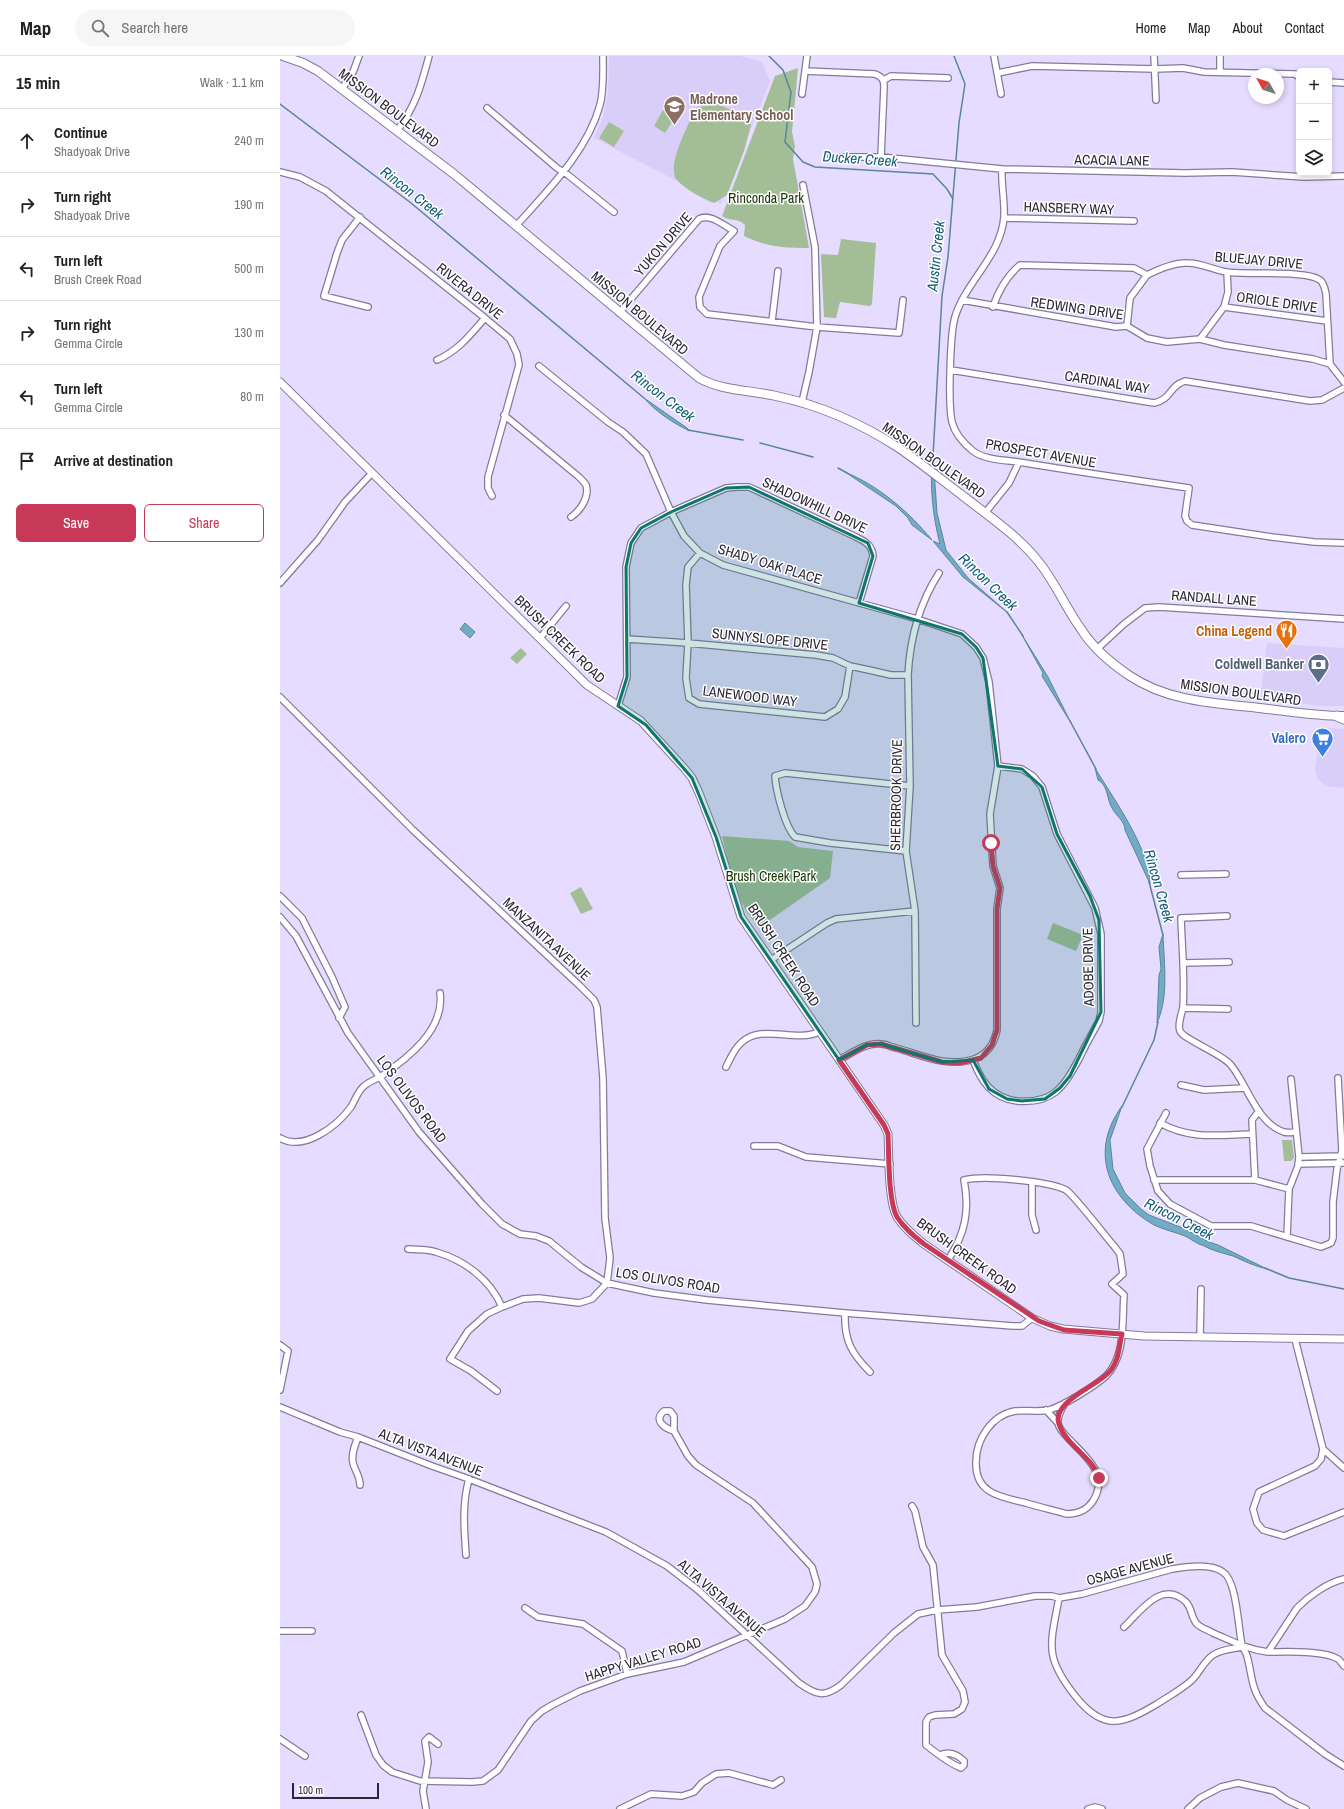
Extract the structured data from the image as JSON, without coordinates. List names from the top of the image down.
{
  "streets": {
    "main road": ["MISSION BOULEVARD"],
    "street": [
      "ACACIA LANE",
      "HANSBERY WAY",
      "YUKON DRIVE",
      "BLUEJAY DRIVE",
      "RIVERA DRIVE",
      "ORIOLE DRIVE",
      "REDWING DRIVE",
      "CARDINAL WAY",
      "PROSPECT AVENUE",
      "SHADOWHILL DRIVE",
      "SHADY OAK PLACE",
      "RANDALL LANE",
      "BRUSH CREEK ROAD",
      "SUNNYSLOPE DRIVE",
      "LANEWOOD WAY",
      "SHERBROOK DRIVE",
      "MANZANITA AVENUE",
      "ADOBE DRIVE",
      "LOS OLIVOS ROAD",
      "ALTA VISTA AVENUE",
      "OSAGE AVENUE",
      "HAPPY VALLEY ROAD"
    ]
  },
  "crossings": [
    ["MISSION BOULEVARD", "YUKON DRIVE"],
    ["MISSION BOULEVARD", "RANDALL LANE"],
    ["ACACIA LANE", "PROSPECT AVENUE"],
    ["HANSBERY WAY", "PROSPECT AVENUE"],
    ["BLUEJAY DRIVE", "ORIOLE DRIVE"],
    ["BLUEJAY DRIVE", "REDWING DRIVE"],
    ["ORIOLE DRIVE", "REDWING DRIVE"],
    ["REDWING DRIVE", "PROSPECT AVENUE"],
    ["CARDINAL WAY", "PROSPECT AVENUE"],
    ["SHADOWHILL DRIVE", "SHADY OAK PLACE"],
    ["SHADOWHILL DRIVE", "BRUSH CREEK ROAD"],
    ["SHADOWHILL DRIVE", "SUNNYSLOPE DRIVE"],
    ["SHADY OAK PLACE", "LANEWOOD WAY"],
    ["SHADY OAK PLACE", "SHERBROOK DRIVE"],
    ["SHADY OAK PLACE", "ADOBE DRIVE"],
    ["BRUSH CREEK ROAD", "LOS OLIVOS ROAD"],
    ["SUNNYSLOPE DRIVE", "LANEWOOD WAY"],
    ["SUNNYSLOPE DRIVE", "SHERBROOK DRIVE"],
    ["MANZANITA AVENUE", "LOS OLIVOS ROAD"],
    ["ALTA VISTA AVENUE", "OSAGE AVENUE"],
    ["ALTA VISTA AVENUE", "HAPPY VALLEY ROAD"]
  ],
  "water": ["Ducker Creek", "Rincon Creek", "Austin Creek"],
  "parks": ["Rinconda Park", "Brush Creek Park"],
  "places": {
    "school or university": ["Madrone Elementary School"],
    "restaurant": ["China Legend"],
    "bank": ["Coldwell Banker"],
    "supermarket": ["Valero"]
  },
  "scale_bar": "100 m",
  "north": "top left",
  "page": {
    "header": "Map",
    "search": "Search here",
    "nav": [
      "Home",
      "Map",
      "About",
      "Contact"
    ],
    "heading": ["15 min", "Walk · 1.1 km"],
    "map_buttons": ["+", "−"],
    "list": [
      ["Continue", "Shadyoak Drive", "240 m"],
      ["Turn right", "Shadyoak Drive", "190 m"],
      ["Turn left", "Brush Creek Road", "500 m"],
      ["Turn right", "Gemma Circle", "130 m"],
      ["Turn left", "Gemma Circle", "80 m"],
      "Arrive at destination"
    ],
    "buttons": ["Save", "Share"],
    "scale": "100 m"
  }
}
